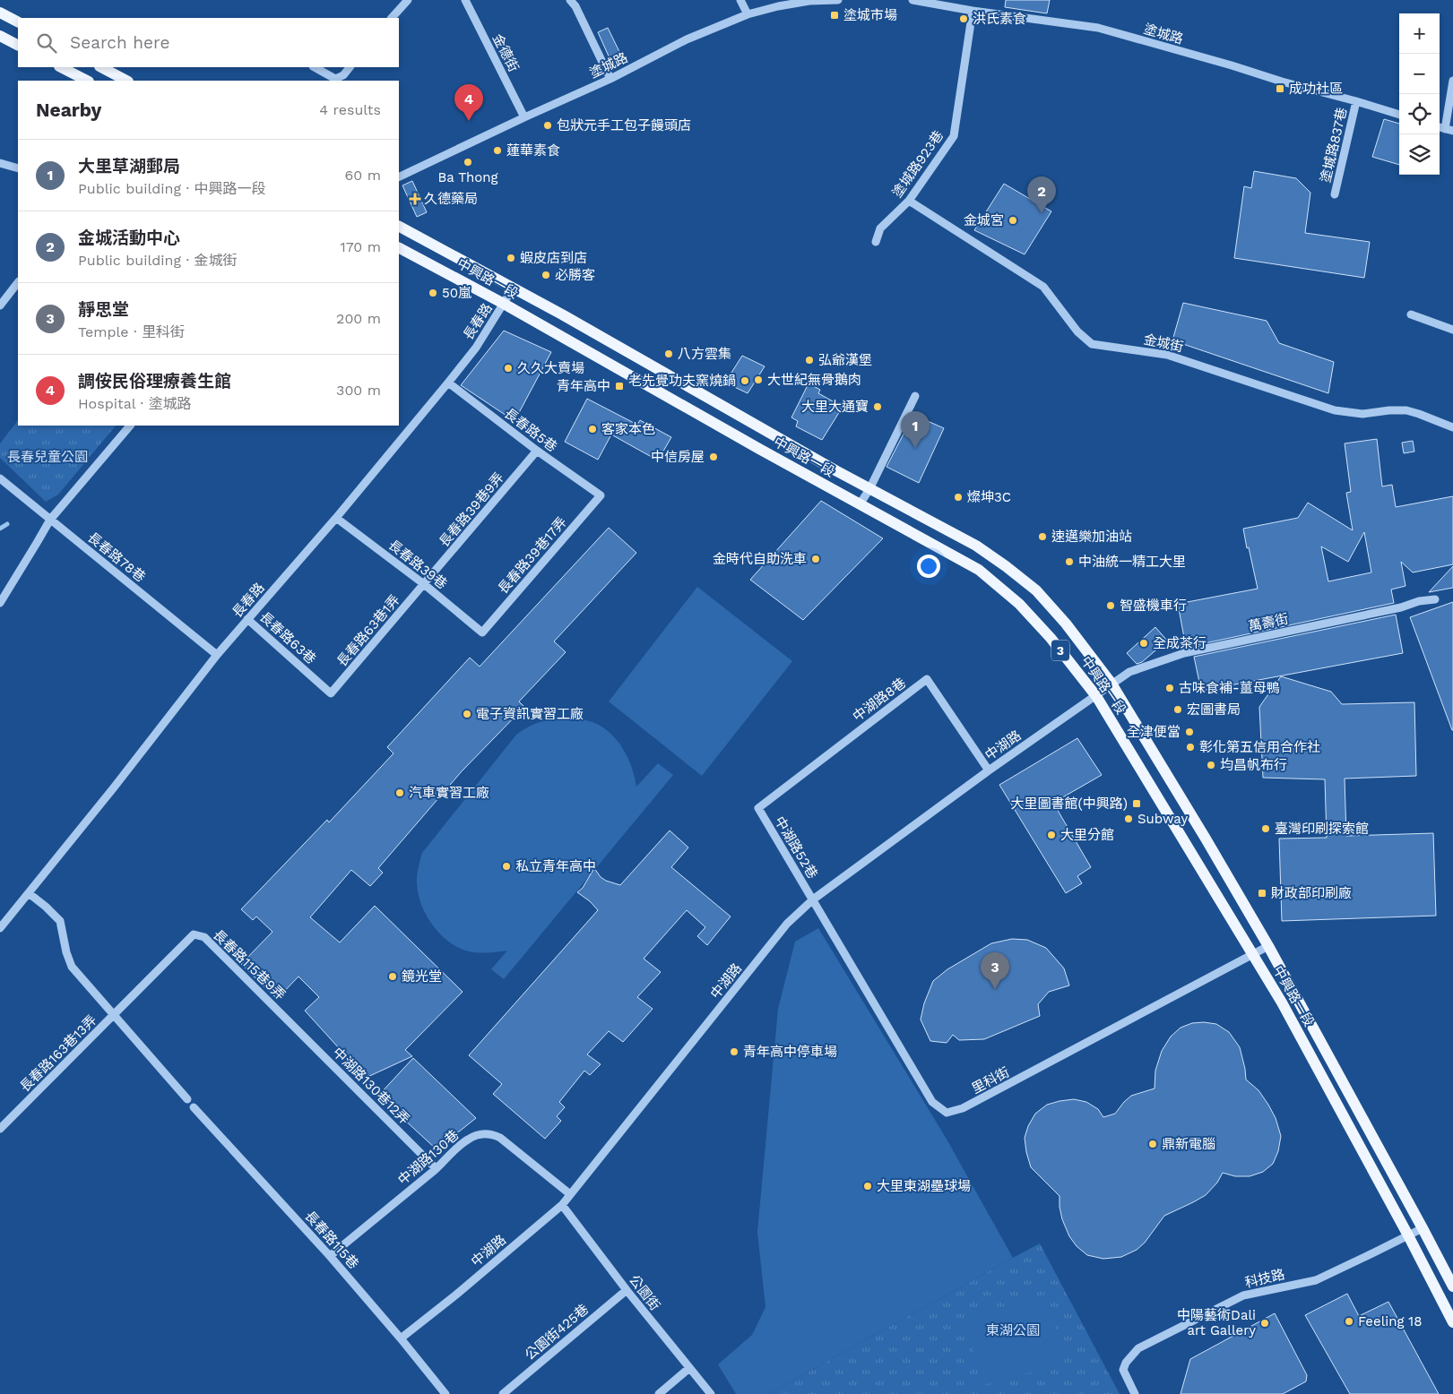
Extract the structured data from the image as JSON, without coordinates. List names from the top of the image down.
{
  "streets": {
    "main road": ["中興路一段", "3"],
    "street": [
      "塗城路",
      "金德街",
      "塗城路837巷",
      "塗城路923巷",
      "長春路",
      "金城街",
      "長春路5巷",
      "長春路39巷9弄",
      "長春路39巷17弄",
      "長春路78巷",
      "長春路39巷",
      "萬壽街",
      "長春路63巷1弄",
      "長春路63巷",
      "中湖路8巷",
      "中湖路",
      "中湖路52巷",
      "長春路115巷9弄",
      "長春路163巷13弄",
      "里科街",
      "中湖路130巷12弄",
      "中湖路130巷",
      "長春路115巷",
      "科技路",
      "公園街",
      "公園街425巷"
    ]
  },
  "crossings": [
    ["塗城路", "金德街"],
    ["塗城路", "塗城路837巷"],
    ["塗城路", "塗城路923巷"],
    ["塗城路923巷", "金城街"],
    ["中興路一段", "長春路"],
    ["中興路一段", "萬壽街"],
    ["中興路一段", "中湖路"],
    ["中興路一段", "里科街"],
    ["中興路一段", "科技路"],
    ["長春路", "長春路5巷"],
    ["長春路", "長春路78巷"],
    ["長春路", "長春路39巷"],
    ["長春路", "長春路63巷"],
    ["長春路5巷", "長春路39巷9弄"],
    ["長春路5巷", "長春路39巷17弄"],
    ["長春路39巷9弄", "長春路39巷"],
    ["長春路39巷9弄", "長春路63巷1弄"],
    ["長春路39巷17弄", "長春路39巷"],
    ["長春路39巷", "長春路63巷1弄"],
    ["萬壽街", "中湖路"],
    ["長春路63巷1弄", "長春路63巷"],
    ["中湖路8巷", "中湖路"],
    ["中湖路8巷", "中湖路52巷"],
    ["中湖路", "中湖路52巷"],
    ["中湖路", "里科街"],
    ["中湖路", "中湖路130巷"],
    ["中湖路", "長春路115巷"],
    ["中湖路", "公園街"],
    ["中湖路52巷", "里科街"],
    ["長春路115巷9弄", "長春路163巷13弄"],
    ["長春路115巷9弄", "中湖路130巷12弄"],
    ["中湖路130巷12弄", "中湖路130巷"],
    ["中湖路130巷", "長春路115巷"],
    ["公園街", "公園街425巷"]
  ],
  "parks": ["長春兒童公園", "東湖公園"],
  "places": {
    "transit": [
      "塗城市場",
      "成功社區",
      "青年高中",
      "大里圖書館(中興路)",
      "財政部印刷廠"
    ],
    "other": [
      "洪氏素食",
      "包狀元手工包子饅頭店",
      "蓮華素食",
      "Ba Thong",
      "金城宮",
      "蝦皮店到店",
      "必勝客",
      "50嵐",
      "八方雲集",
      "弘爺漢堡",
      "久久大賣場",
      "大世紀無骨鵝肉",
      "老先覺功夫窯燒鍋",
      "大里大通寶",
      "客家本色",
      "中信房屋",
      "燦坤3C",
      "速邁樂加油站",
      "金時代自助洗車",
      "中油統一精工大里",
      "智盛機車行",
      "全成茶行",
      "古味食補-薑母鴨",
      "宏圖書局",
      "電子資訊實習工廠",
      "全津便當",
      "彰化第五信用合作社",
      "均昌帆布行",
      "汽車實習工廠",
      "Subway",
      "臺灣印刷探索館",
      "大里分館",
      "私立青年高中",
      "鏡光堂",
      "青年高中停車場",
      "鼎新電腦",
      "大里東湖壘球場",
      "Feeling 18",
      "中陽藝術Dali art Gallery"
    ],
    "health": ["久德藥局"]
  },
  "page": {
    "map_buttons": ["+", "−"],
    "search": "Search here",
    "heading": ["Nearby", "4 results"],
    "pins": [
      "4",
      "2",
      "1",
      "3"
    ],
    "list": [
      {
        "mark": "1",
        "name": "大里草湖郵局",
        "note": "Public building · 中興路一段",
        "value": "60 m"
      },
      {
        "mark": "2",
        "name": "金城活動中心",
        "note": "Public building · 金城街",
        "value": "170 m"
      },
      {
        "mark": "3",
        "name": "靜思堂",
        "note": "Temple · 里科街",
        "value": "200 m"
      },
      {
        "mark": "4",
        "name": "調侒民俗理療養生館",
        "note": "Hospital · 塗城路",
        "value": "300 m"
      }
    ]
  }
}
